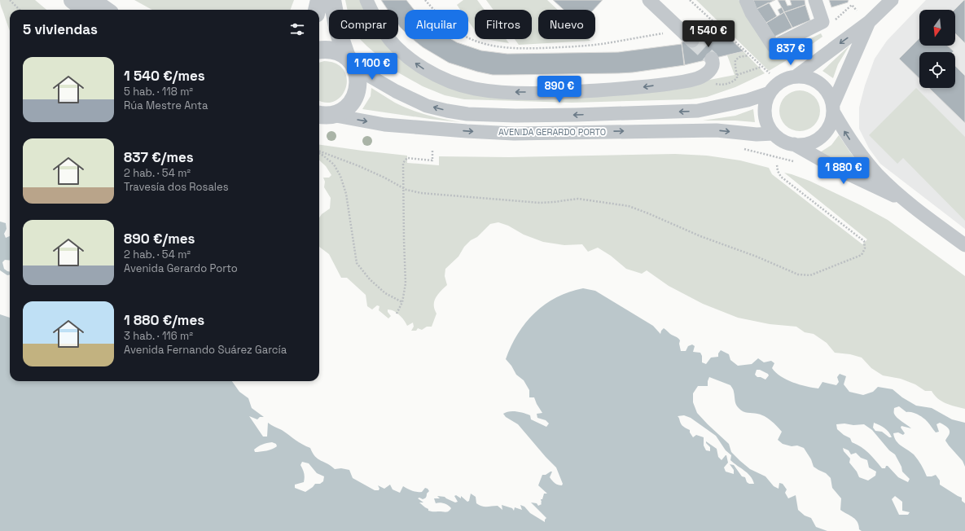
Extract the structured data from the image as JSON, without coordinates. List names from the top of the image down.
{
  "streets": {
    "street": ["AVENIDA GERARDO PORTO"]
  },
  "north": "bottom",
  "page": {
    "chip": [
      "Comprar",
      "Alquilar",
      "Filtros",
      "Nuevo"
    ],
    "heading": "5 viviendas",
    "price": [
      "1 540 €",
      "837 €",
      "1 100 €",
      "890 €",
      "1 880 €"
    ],
    "list": [
      {
        "name": "1 540 €/mes",
        "note": "5 hab. · 118 m² · Rúa Mestre Anta"
      },
      {
        "name": "837 €/mes",
        "note": "2 hab. · 54 m² · Travesía dos Rosales"
      },
      {
        "name": "890 €/mes",
        "note": "2 hab. · 54 m² · Avenida Gerardo Porto"
      },
      {
        "name": "1 880 €/mes",
        "note": "3 hab. · 116 m² · Avenida Fernando Suárez García"
      }
    ]
  }
}
